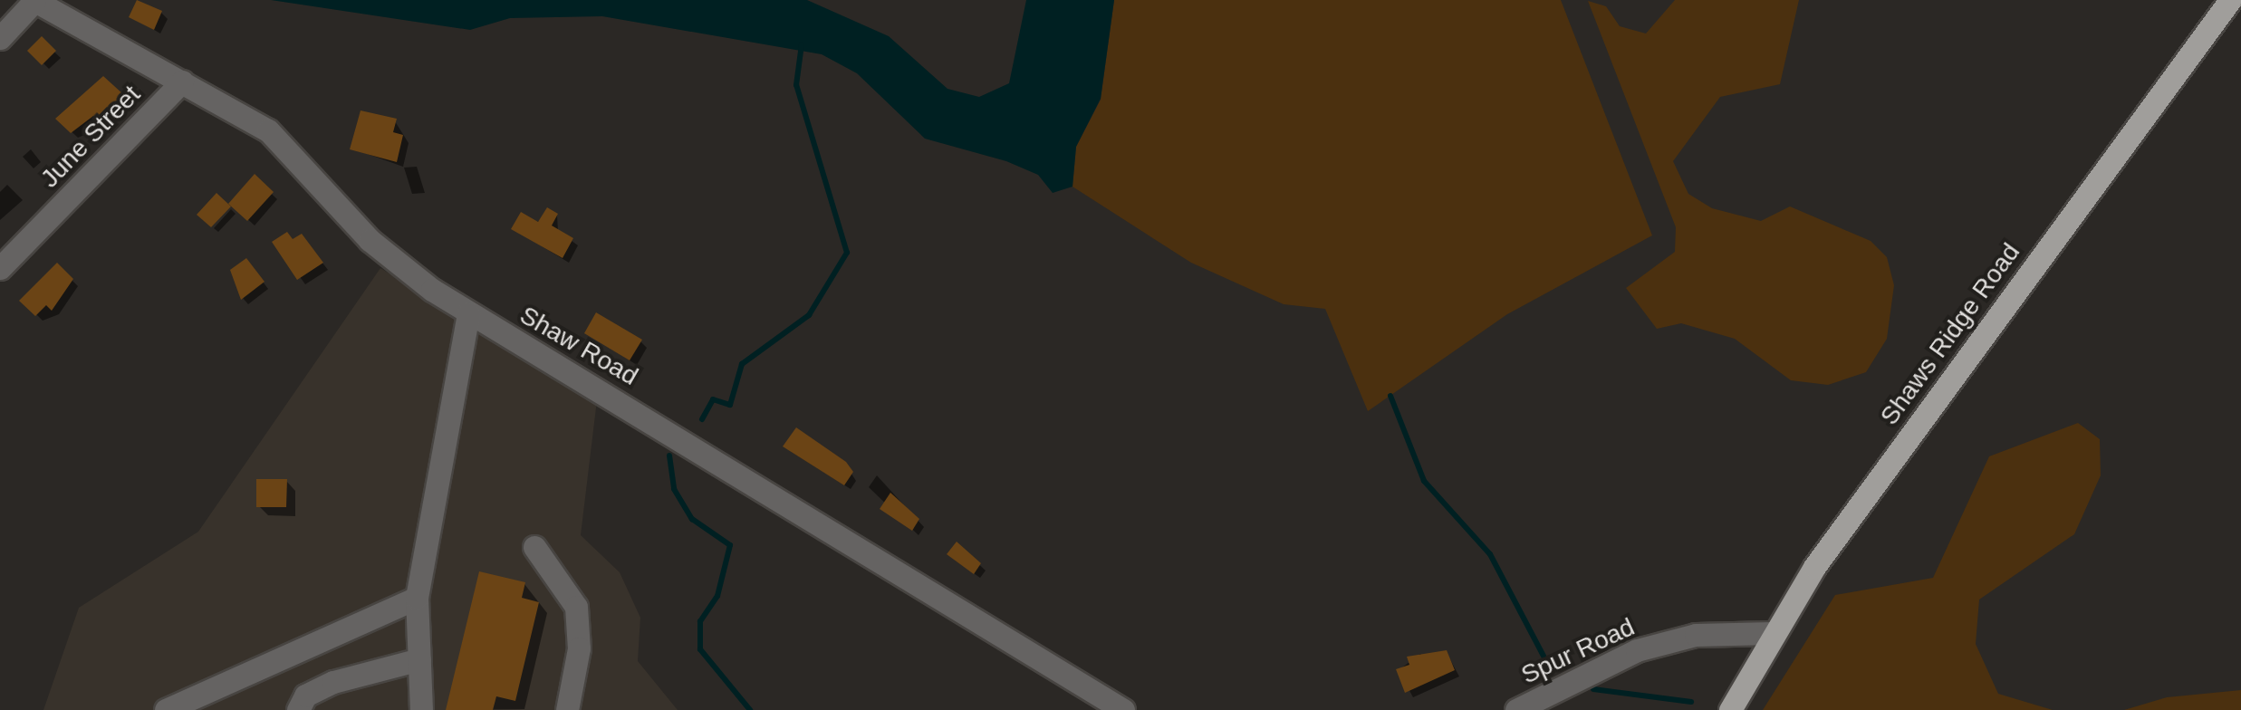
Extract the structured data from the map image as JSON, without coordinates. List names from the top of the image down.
{
  "streets": {
    "main road": ["Shaws Ridge Road"],
    "street": ["June Street", "Shaw Road", "Spur Road"]
  },
  "crossings": [
    ["June Street", "Shaw Road"],
    ["Shaws Ridge Road", "Spur Road"]
  ]
}
